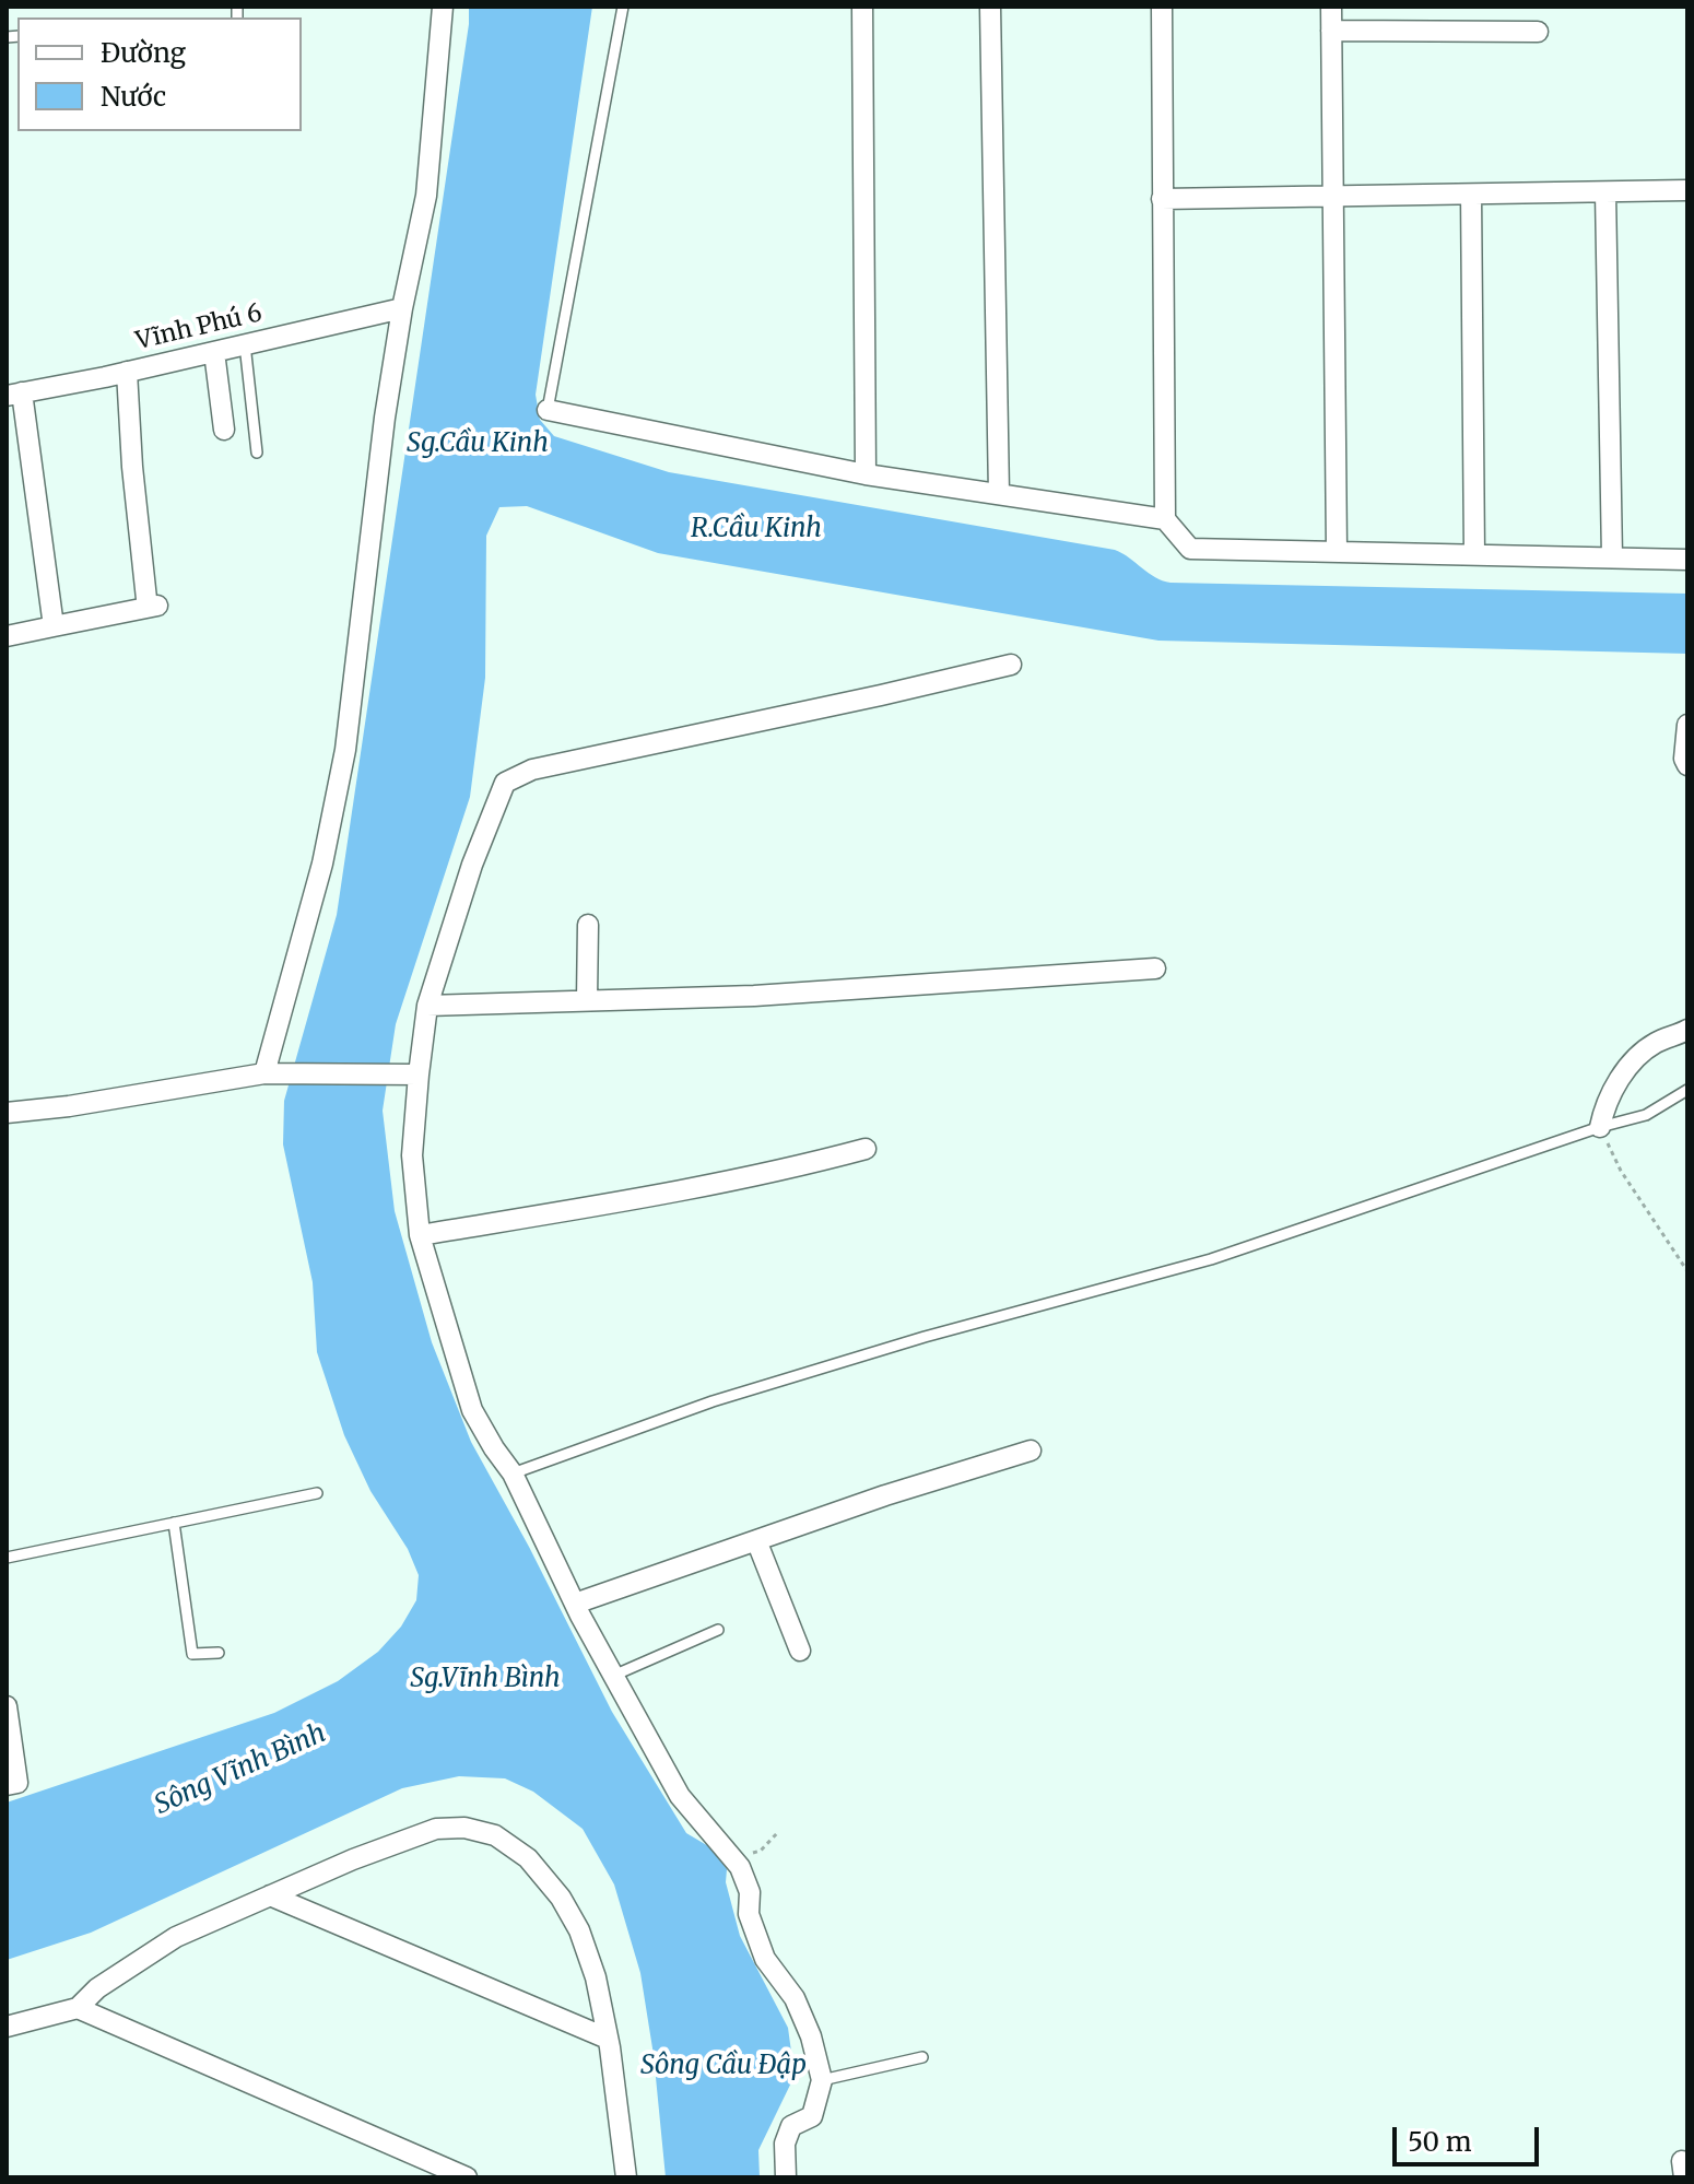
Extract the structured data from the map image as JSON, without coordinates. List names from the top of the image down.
{
  "streets": {
    "street": ["Vĩnh Phú 6"]
  },
  "water": [
    "Sg.Cầu Kinh",
    "R.Cầu Kinh",
    "Sg.Vĩnh Bình",
    "Sông Vĩnh Bình",
    "Sông Cầu Đập"
  ],
  "legend": ["Đường", "Nước"],
  "scale_bar": "50 m"
}
